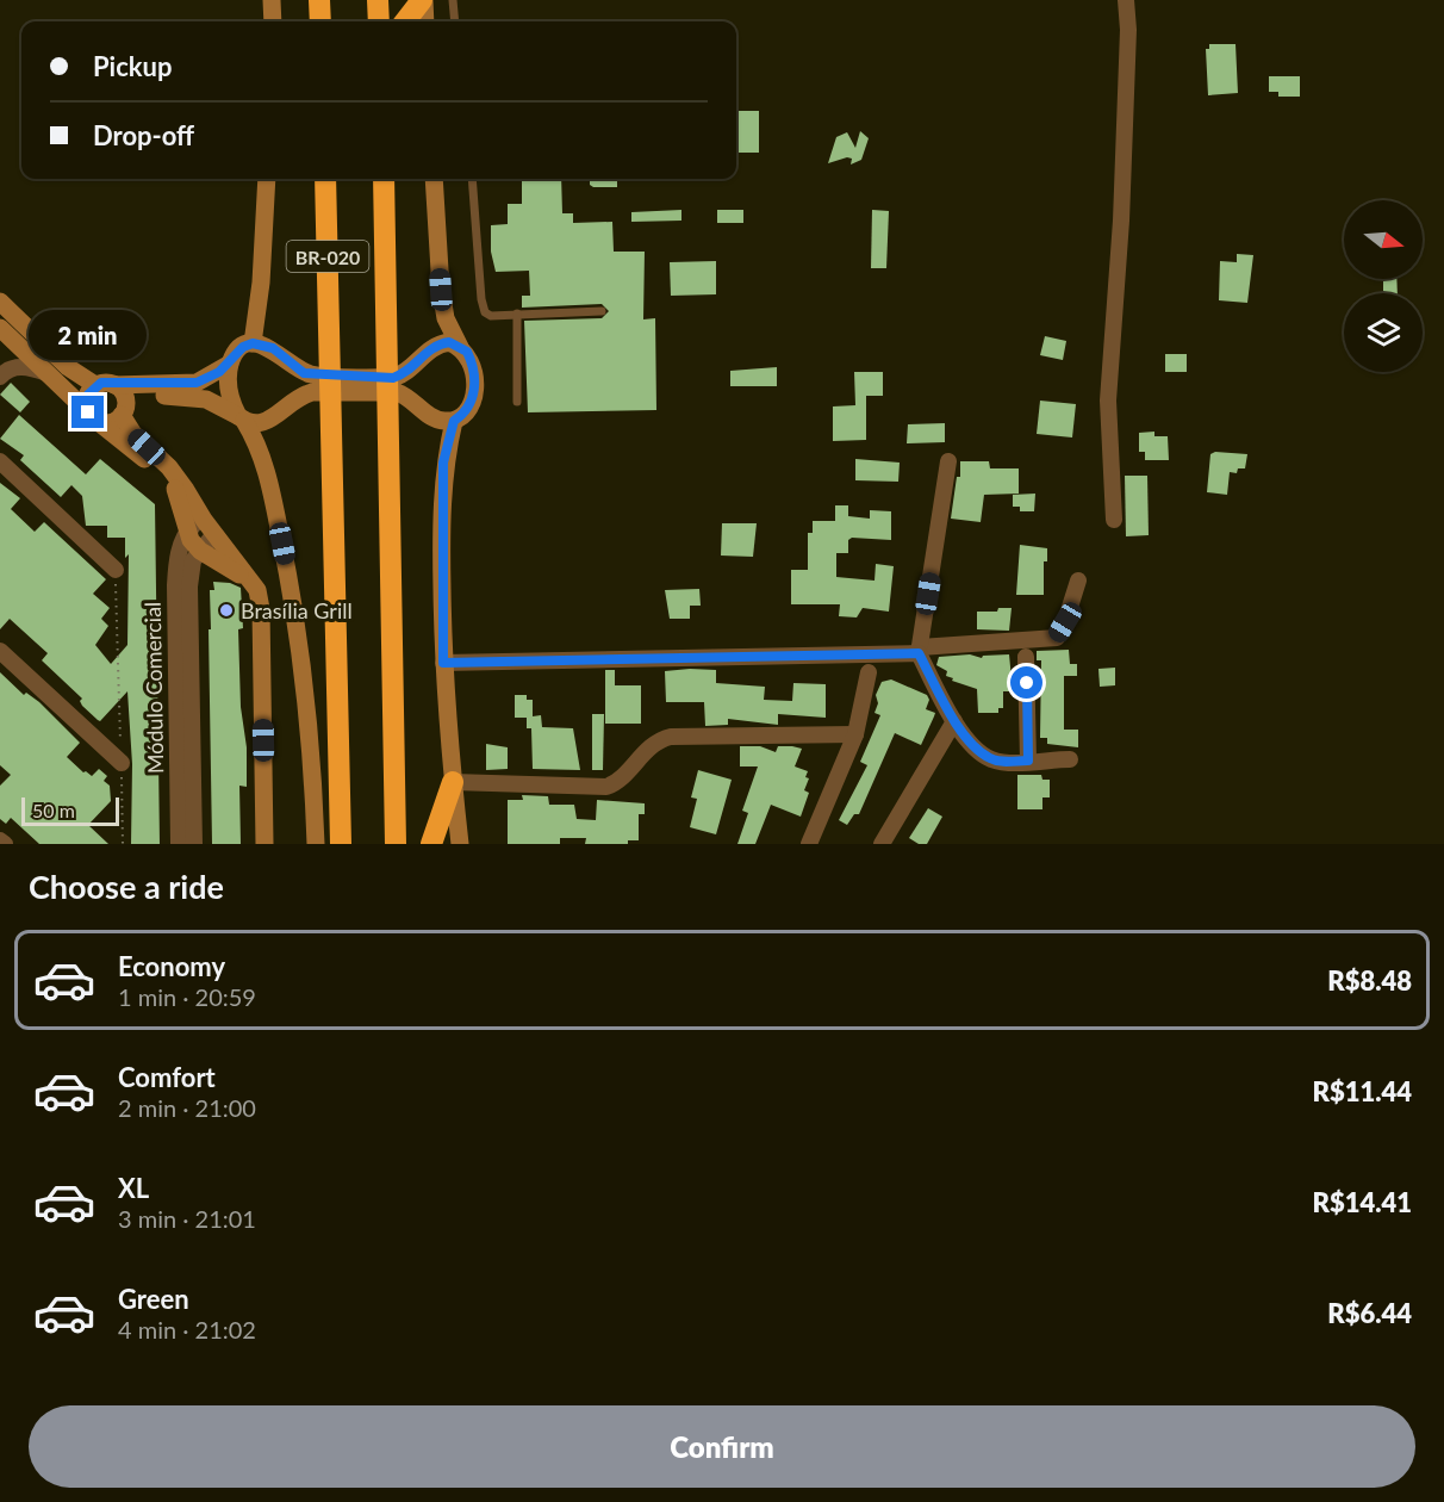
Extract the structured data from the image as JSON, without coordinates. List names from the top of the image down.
{
  "streets": {
    "highway": ["BR-020"],
    "main road": ["Módulo Comercial"]
  },
  "places": ["Brasília Grill"],
  "scale_bar": "50 m",
  "north": "right",
  "page": {
    "banner": ["Pickup", "Drop-off"],
    "bubble": "2 min",
    "scale": "50 m",
    "heading": "Choose a ride",
    "list": [
      {
        "name": "Economy",
        "note": "1 min · 20:59",
        "value": "R$8.48"
      },
      {
        "name": "Comfort",
        "note": "2 min · 21:00",
        "value": "R$11.44"
      },
      {
        "name": "XL",
        "note": "3 min · 21:01",
        "value": "R$14.41"
      },
      {
        "name": "Green",
        "note": "4 min · 21:02",
        "value": "R$6.44"
      }
    ],
    "buttons": "Confirm"
  }
}
